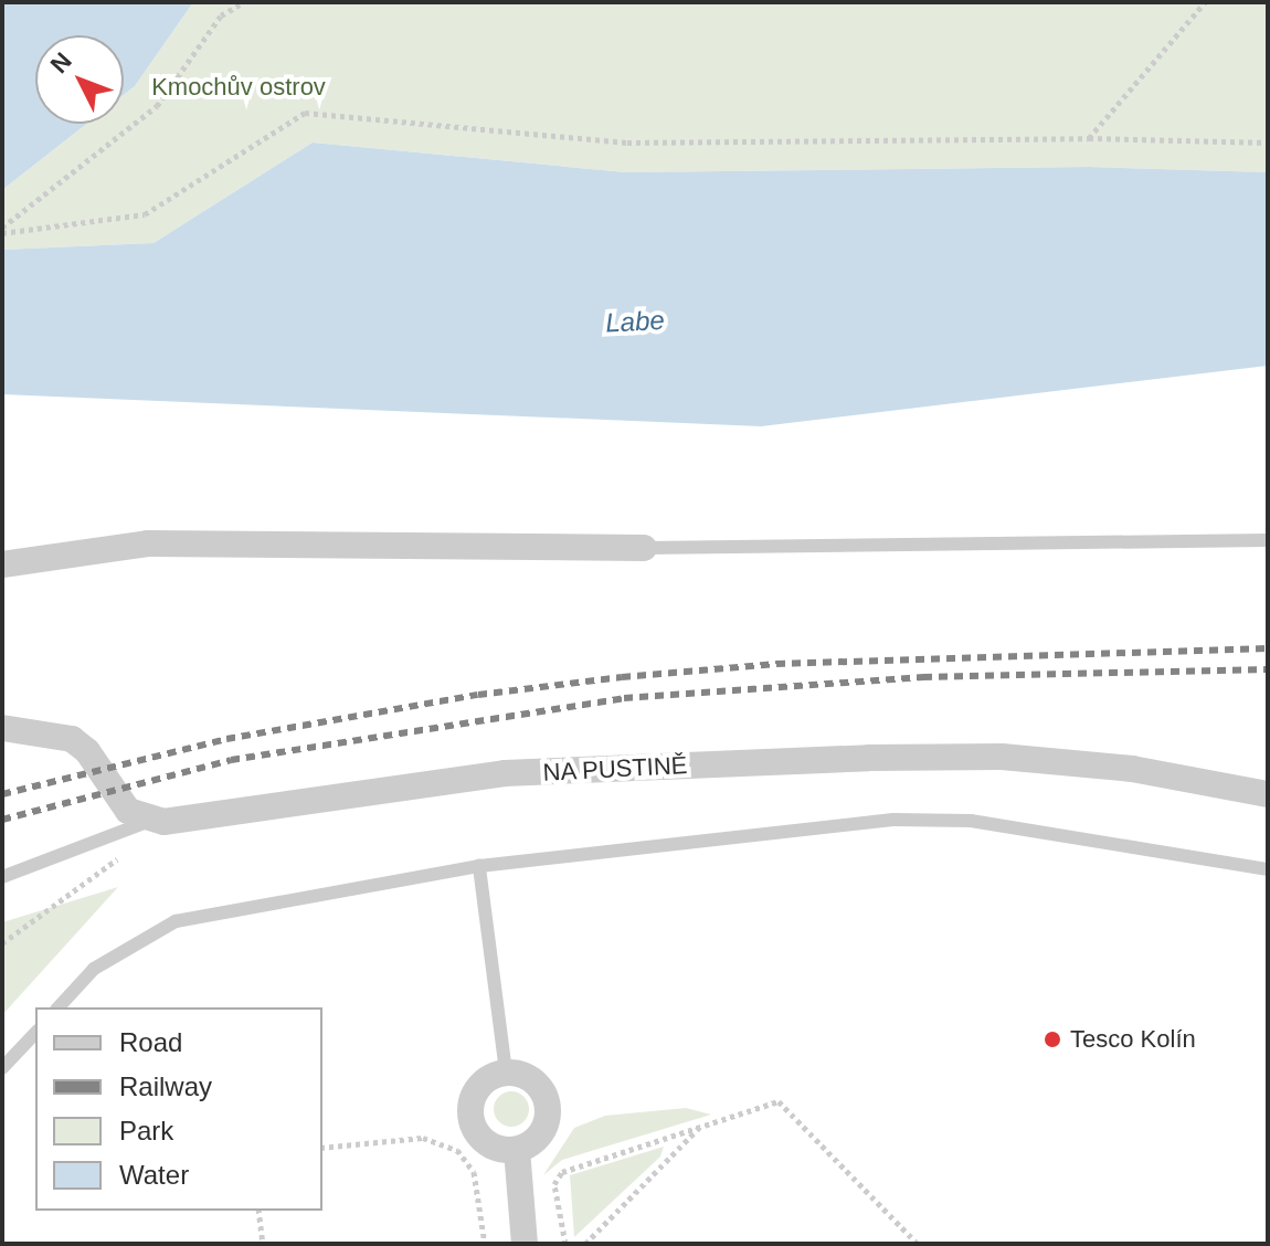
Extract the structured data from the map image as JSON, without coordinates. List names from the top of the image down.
{
  "streets": {
    "street": ["NA PUSTINĚ"]
  },
  "water": ["Labe"],
  "parks": ["Kmochův ostrov"],
  "places": ["Tesco Kolín"],
  "legend": [
    "Road",
    "Railway",
    "Park",
    "Water"
  ],
  "north": "top left"
}
